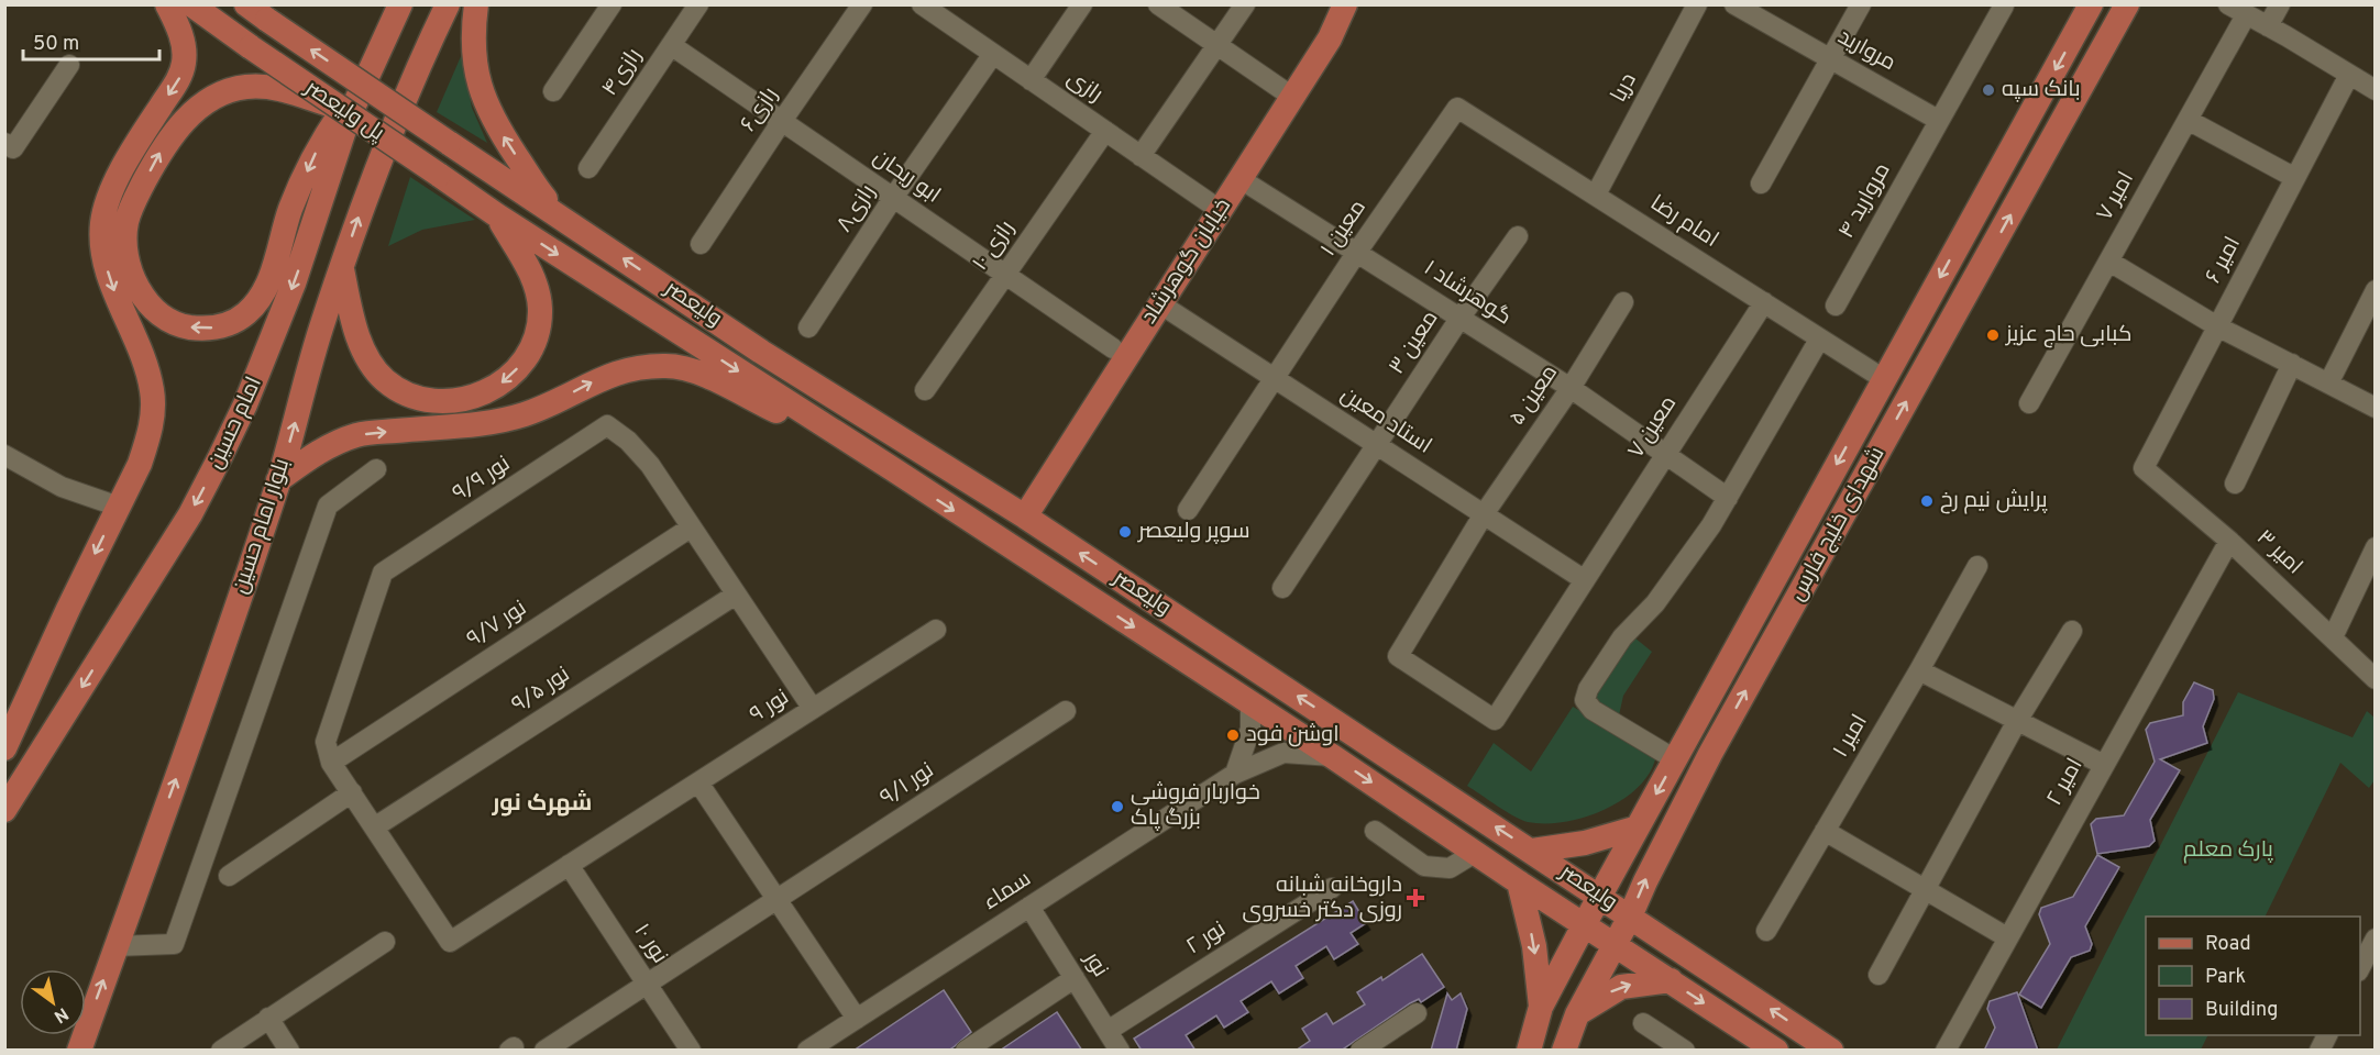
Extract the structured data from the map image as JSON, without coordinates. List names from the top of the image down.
{
  "streets": {
    "main road": [
      "پل ولیعصر",
      "خیابان گوهرشاد",
      "ولیعصر",
      "امام حسین",
      "شهدای خلیج فارس",
      "بلوار امام حسین"
    ],
    "street": [
      "مروارید",
      "رازی۴",
      "رازی",
      "دریا",
      "رازی۶",
      "ابو ریحان",
      "امیر ۷",
      "مروارید ۴",
      "رازی۸",
      "امام رضا",
      "معین ۱",
      "رازی ۱۰",
      "امیر ۶",
      "گوهرشاد ۱",
      "معین ۳",
      "معین ۵",
      "استاد معین",
      "معین ۷",
      "نور ۹/۹",
      "امیر ۳",
      "نور ۹/۷",
      "نور ۹/۵",
      "نور ۹",
      "امیر ۱",
      "امیر ۲",
      "نور ۹/۱",
      "سماء",
      "نور ۲",
      "نور ۱۰",
      "نور"
    ]
  },
  "crossings": [
    ["مروارید", "مروارید ۴"],
    ["رازی۴", "ابو ریحان"],
    ["رازی", "رازی۸"],
    ["رازی", "رازی ۱۰"],
    ["رازی", "خیابان گوهرشاد"],
    ["دریا", "امام رضا"],
    ["رازی۶", "ابو ریحان"],
    ["پل ولیعصر", "ولیعصر"],
    ["ابو ریحان", "رازی۸"],
    ["ابو ریحان", "رازی ۱۰"],
    ["امام رضا", "معین ۱"],
    ["امام رضا", "معین ۷"],
    ["امام رضا", "شهدای خلیج فارس"],
    ["معین ۱", "گوهرشاد ۱"],
    ["معین ۱", "استاد معین"],
    ["امیر ۶", "امیر ۳"],
    ["خیابان گوهرشاد", "گوهرشاد ۱"],
    ["خیابان گوهرشاد", "ولیعصر"],
    ["خیابان گوهرشاد", "استاد معین"],
    ["گوهرشاد ۱", "معین ۳"],
    ["گوهرشاد ۱", "معین ۵"],
    ["گوهرشاد ۱", "معین ۷"],
    ["ولیعصر", "شهدای خلیج فارس"],
    ["ولیعصر", "سماء"],
    ["معین ۳", "استاد معین"],
    ["معین ۵", "استاد معین"],
    ["معین ۵", "معین ۷"],
    ["استاد معین", "معین ۷"],
    ["نور ۹/۹", "نور ۹/۷"],
    ["نور ۹/۹", "نور ۹"],
    ["امیر ۳", "امیر ۲"],
    ["نور ۹/۷", "نور ۹"],
    ["نور ۹/۵", "نور ۹"],
    ["نور ۹", "نور ۱۰"],
    ["نور ۹/۱", "نور ۱۰"],
    ["سماء", "نور"],
    ["نور ۲", "نور"]
  ],
  "districts": ["شهرک نور"],
  "parks": ["پارک معلم"],
  "places": {
    "other": [
      "بانک سپه",
      "کبابی حاج عزیز",
      "پرایش نیم رخ",
      "سوپر ولیعصر",
      "اوشن فود",
      "خواربار فروشی بزرگ پاک"
    ],
    "health": ["داروخانه شبانه روزی دکتر خسروی"]
  },
  "legend": ["Road", "Park", "Building"],
  "scale_bar": "50 m",
  "north": "bottom right"
}
